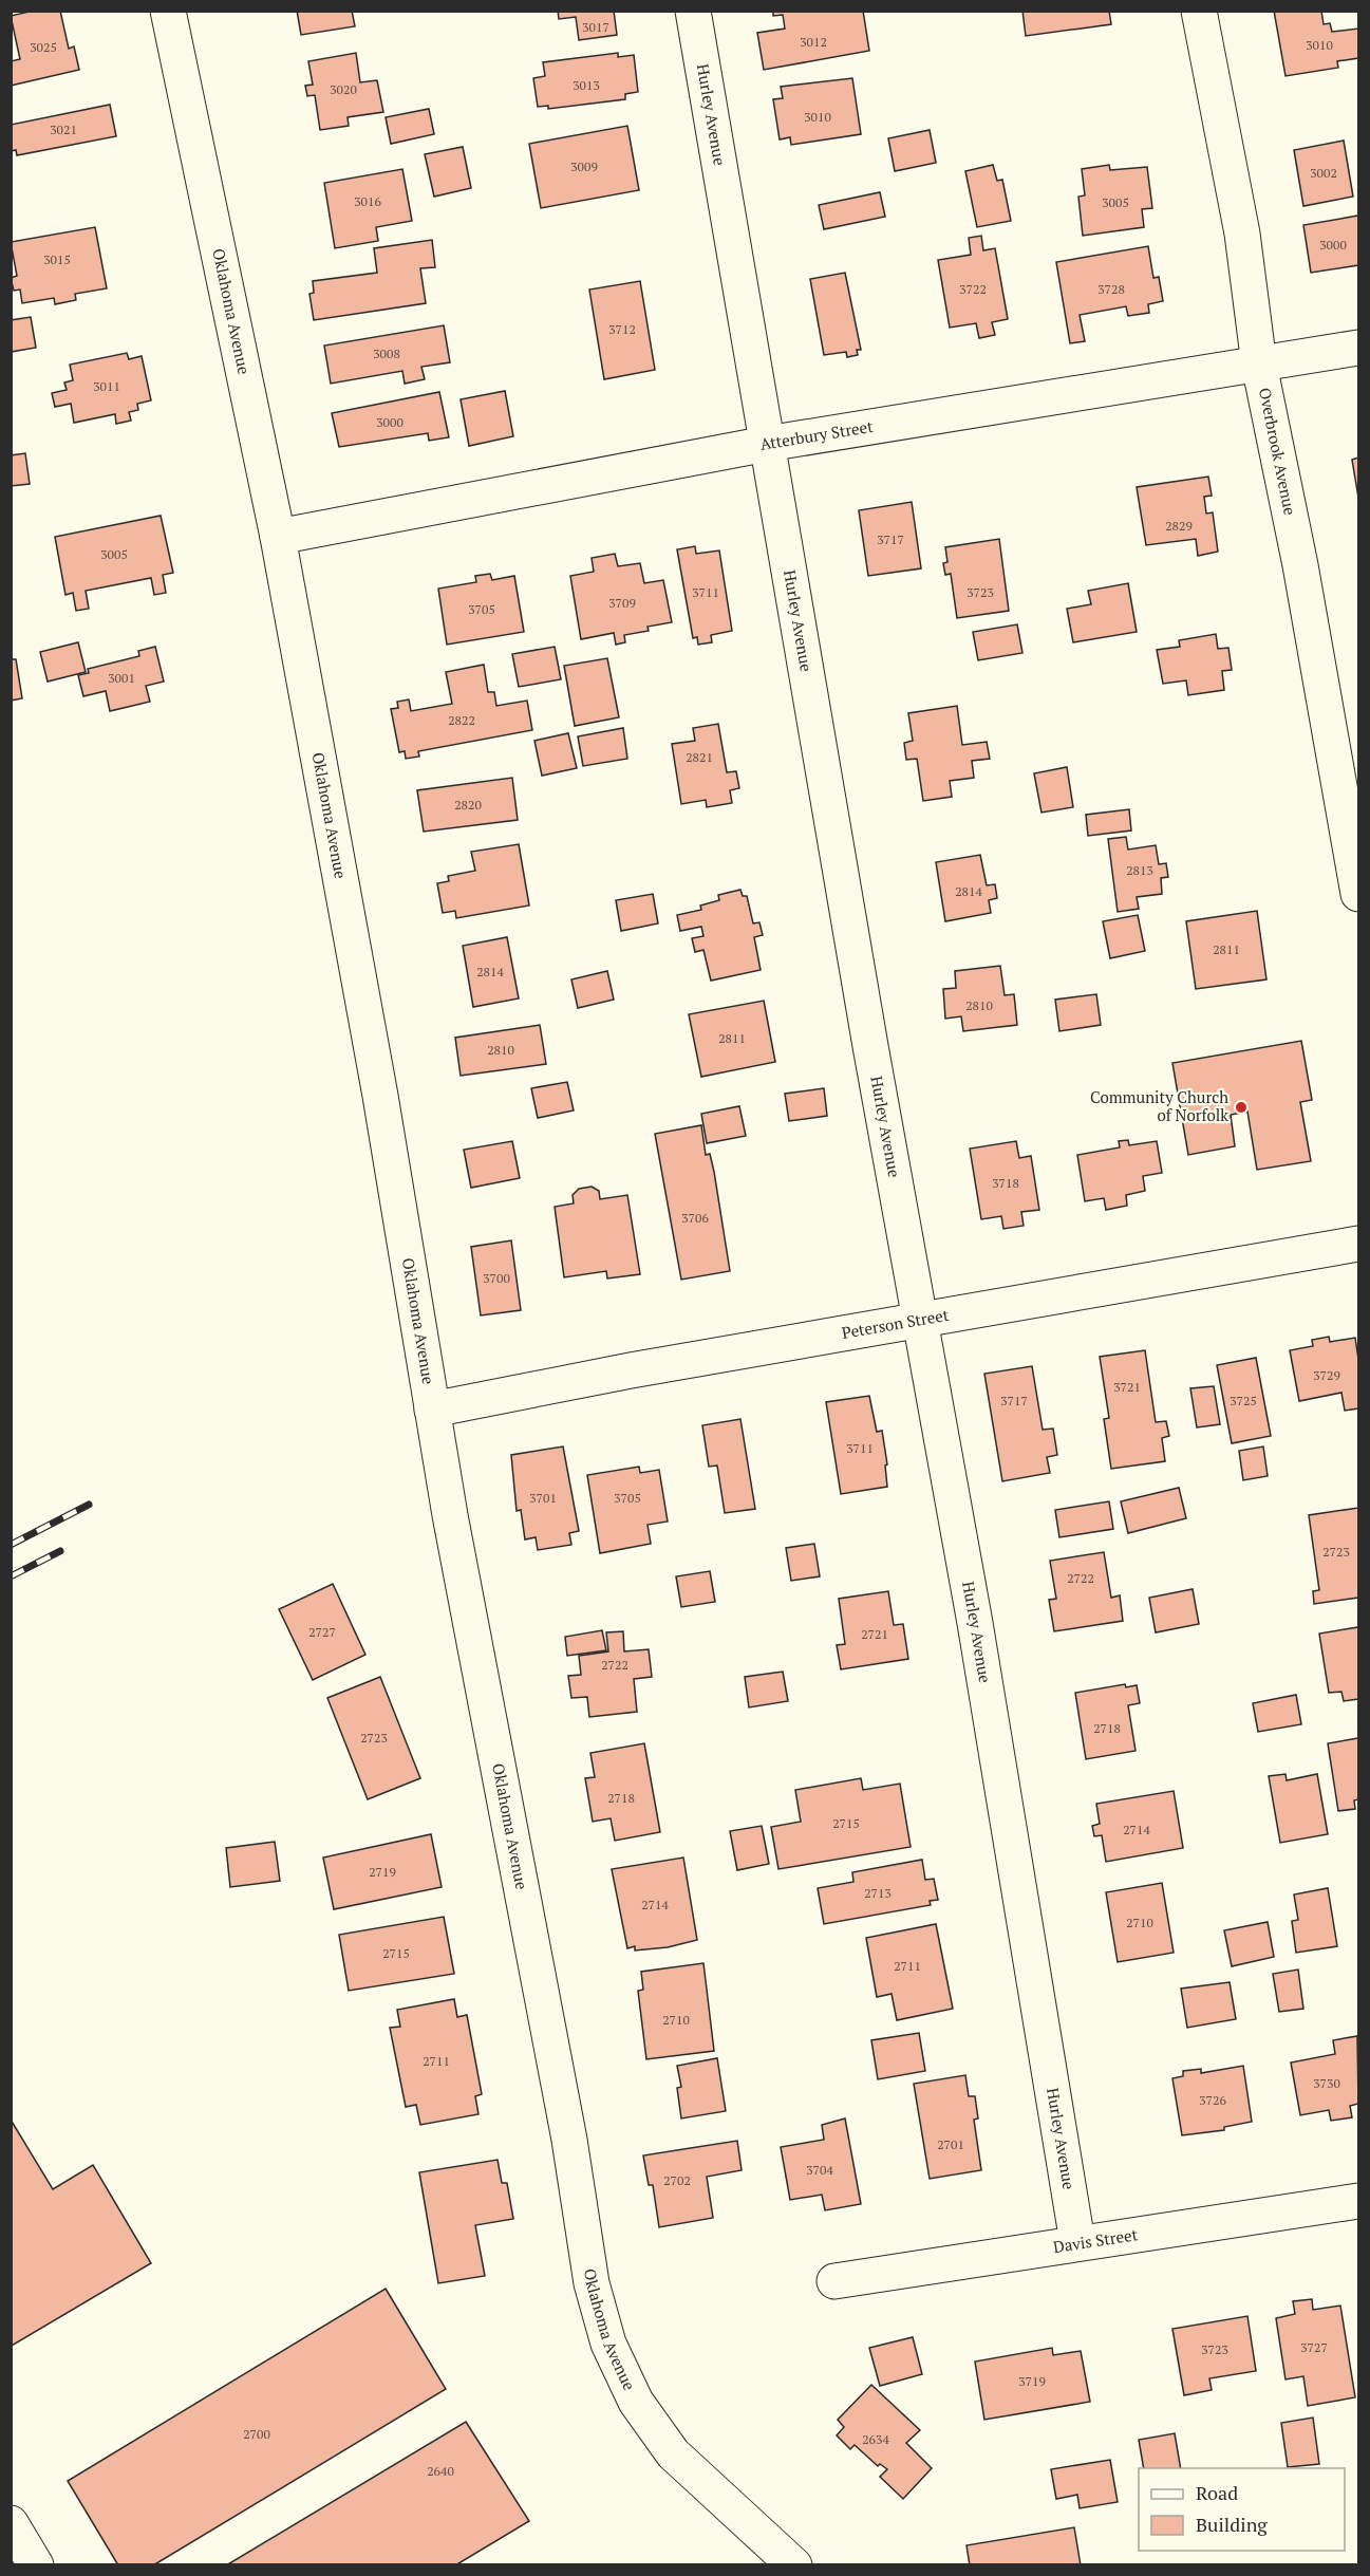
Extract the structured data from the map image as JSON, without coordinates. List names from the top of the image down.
{
  "streets": {
    "street": [
      "Hurley Avenue",
      "Oklahoma Avenue",
      "Atterbury Street",
      "Overbrook Avenue",
      "Peterson Street",
      "Davis Street"
    ]
  },
  "crossings": [
    ["Hurley Avenue", "Atterbury Street"],
    ["Hurley Avenue", "Peterson Street"],
    ["Hurley Avenue", "Davis Street"],
    ["Oklahoma Avenue", "Atterbury Street"],
    ["Oklahoma Avenue", "Peterson Street"],
    ["Atterbury Street", "Overbrook Avenue"]
  ],
  "places": ["Community Church of Norfolk"],
  "house_numbers": [
    "3017",
    "3012",
    "3010",
    "3025",
    "3013",
    "3020",
    "3010",
    "3021",
    "3009",
    "3002",
    "3016",
    "3005",
    "3000",
    "3015",
    "3722",
    "3728",
    "3712",
    "3008",
    "3011",
    "3000",
    "2829",
    "3717",
    "3005",
    "3711",
    "3723",
    "3709",
    "3705",
    "3001",
    "2822",
    "2821",
    "2820",
    "2813",
    "2814",
    "2811",
    "2814",
    "2810",
    "2811",
    "2810",
    "3718",
    "3706",
    "3700",
    "3729",
    "3721",
    "3717",
    "3725",
    "3711",
    "3701",
    "3705",
    "2723",
    "2722",
    "2727",
    "2721",
    "2722",
    "2718",
    "2723",
    "2718",
    "2715",
    "2714",
    "2719",
    "2713",
    "2714",
    "2710",
    "2715",
    "2711",
    "2710",
    "2711",
    "3730",
    "3726",
    "2701",
    "3704",
    "2702",
    "3727",
    "3723",
    "3719",
    "2700",
    "2634",
    "2640"
  ],
  "legend": ["Road", "Building"]
}
